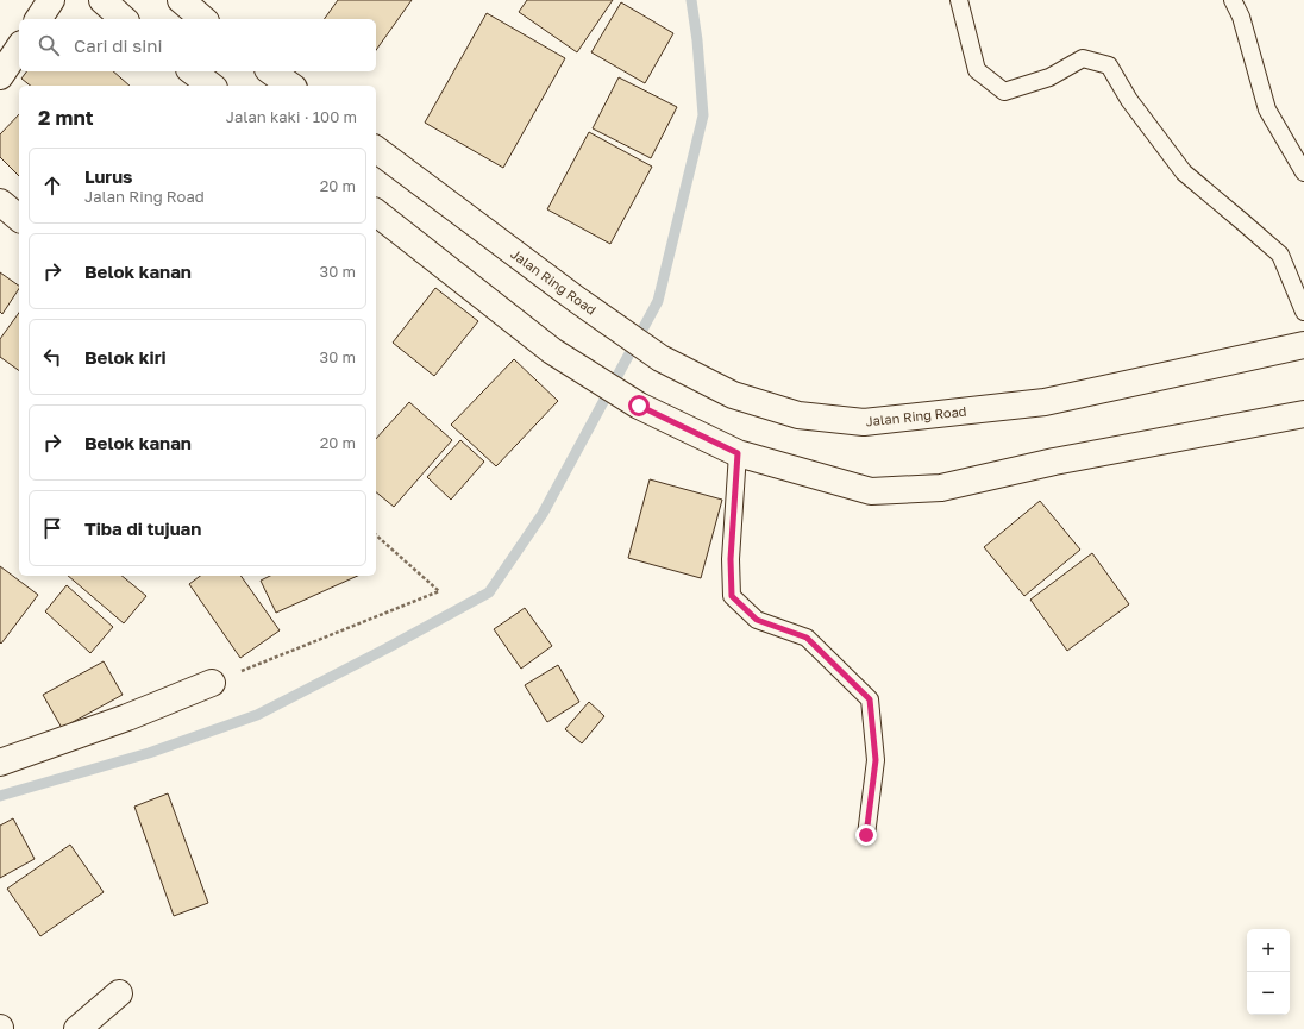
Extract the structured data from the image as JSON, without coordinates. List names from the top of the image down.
{
  "streets": {
    "main road": ["Jalan Ring Road"]
  },
  "page": {
    "search": "Cari di sini",
    "heading": ["2 mnt", "Jalan kaki · 100 m"],
    "list": [
      ["Lurus", "Jalan Ring Road", "20 m"],
      ["Belok kanan", "30 m"],
      ["Belok kiri", "30 m"],
      ["Belok kanan", "20 m"],
      "Tiba di tujuan"
    ],
    "map_buttons": ["+", "−"]
  }
}
